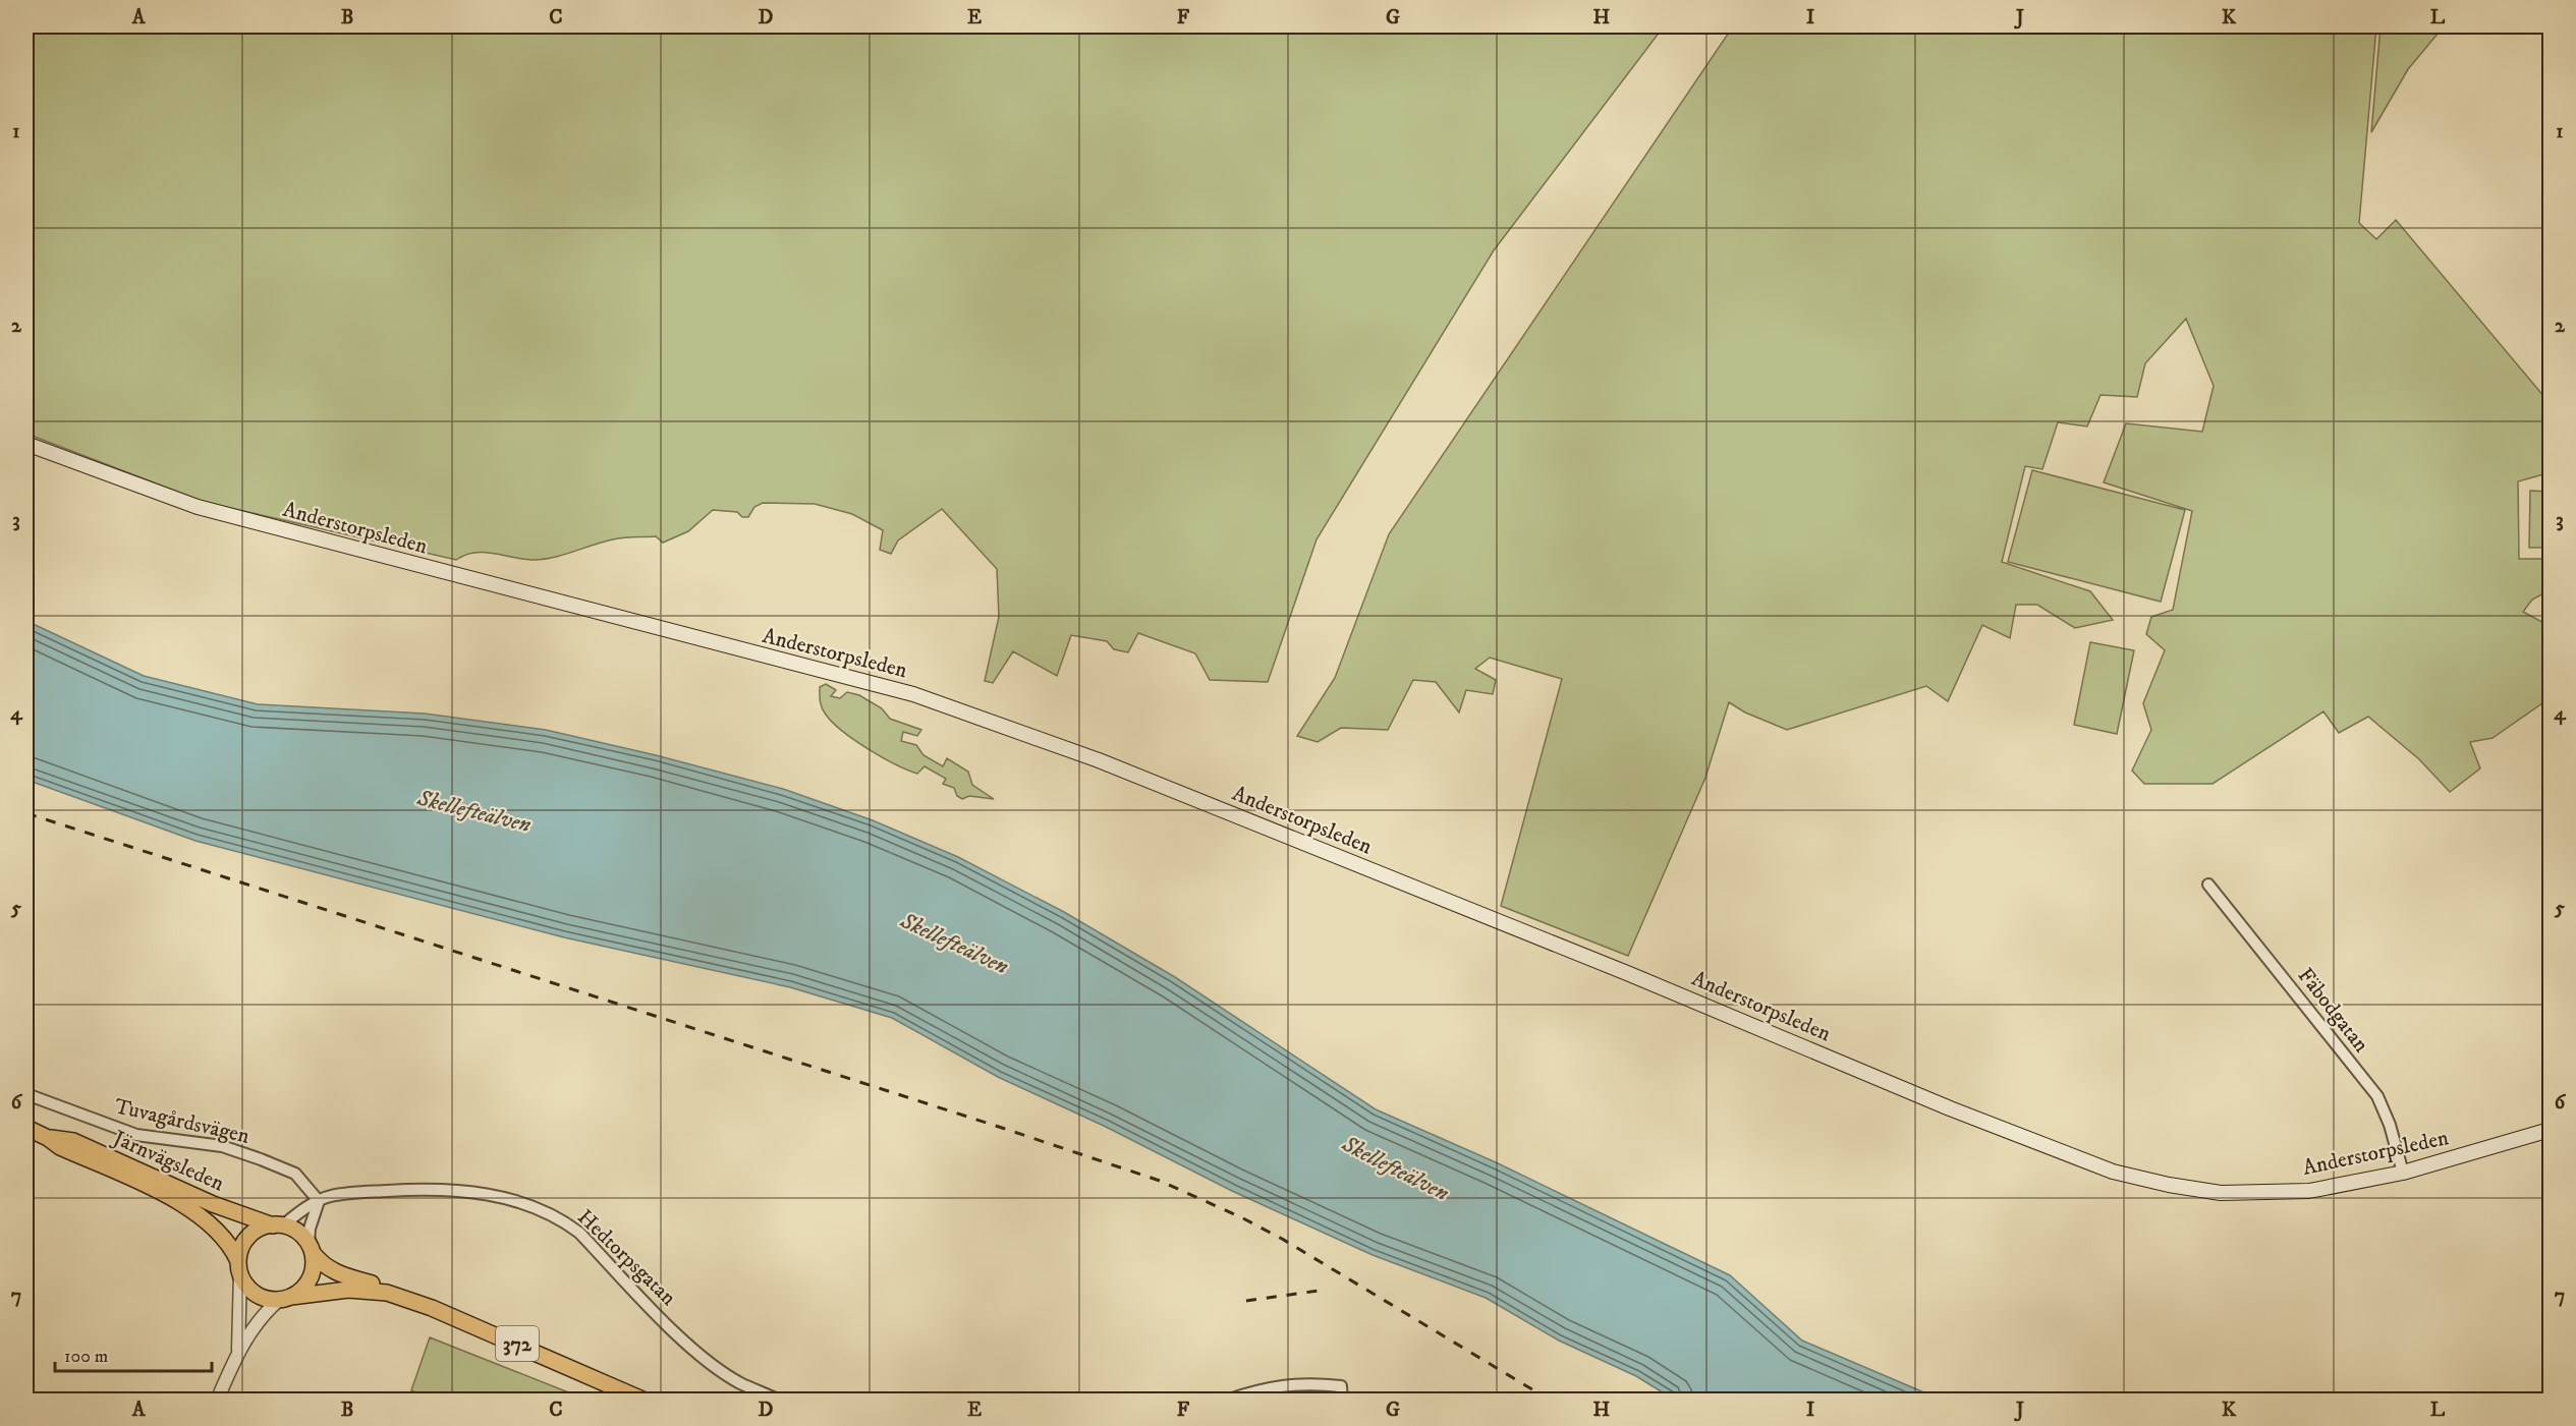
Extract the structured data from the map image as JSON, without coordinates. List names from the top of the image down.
{
  "streets": {
    "main road": ["Anderstorpsleden", "Järnvägsleden", "372"],
    "street": ["Fäbodgatan", "Tuvagårdsvägen", "Hedtorpsgatan"]
  },
  "crossings": [
    ["Anderstorpsleden", "Fäbodgatan"],
    ["Tuvagårdsvägen", "Hedtorpsgatan"]
  ],
  "water": ["Skellefteälven"],
  "scale_bar": "100 m",
  "grid": {
    "columns": [
      "A",
      "B",
      "C",
      "D",
      "E",
      "F",
      "G",
      "H",
      "I",
      "J",
      "K",
      "L"
    ],
    "rows": [
      "1",
      "2",
      "3",
      "4",
      "5",
      "6",
      "7"
    ]
  }
}
